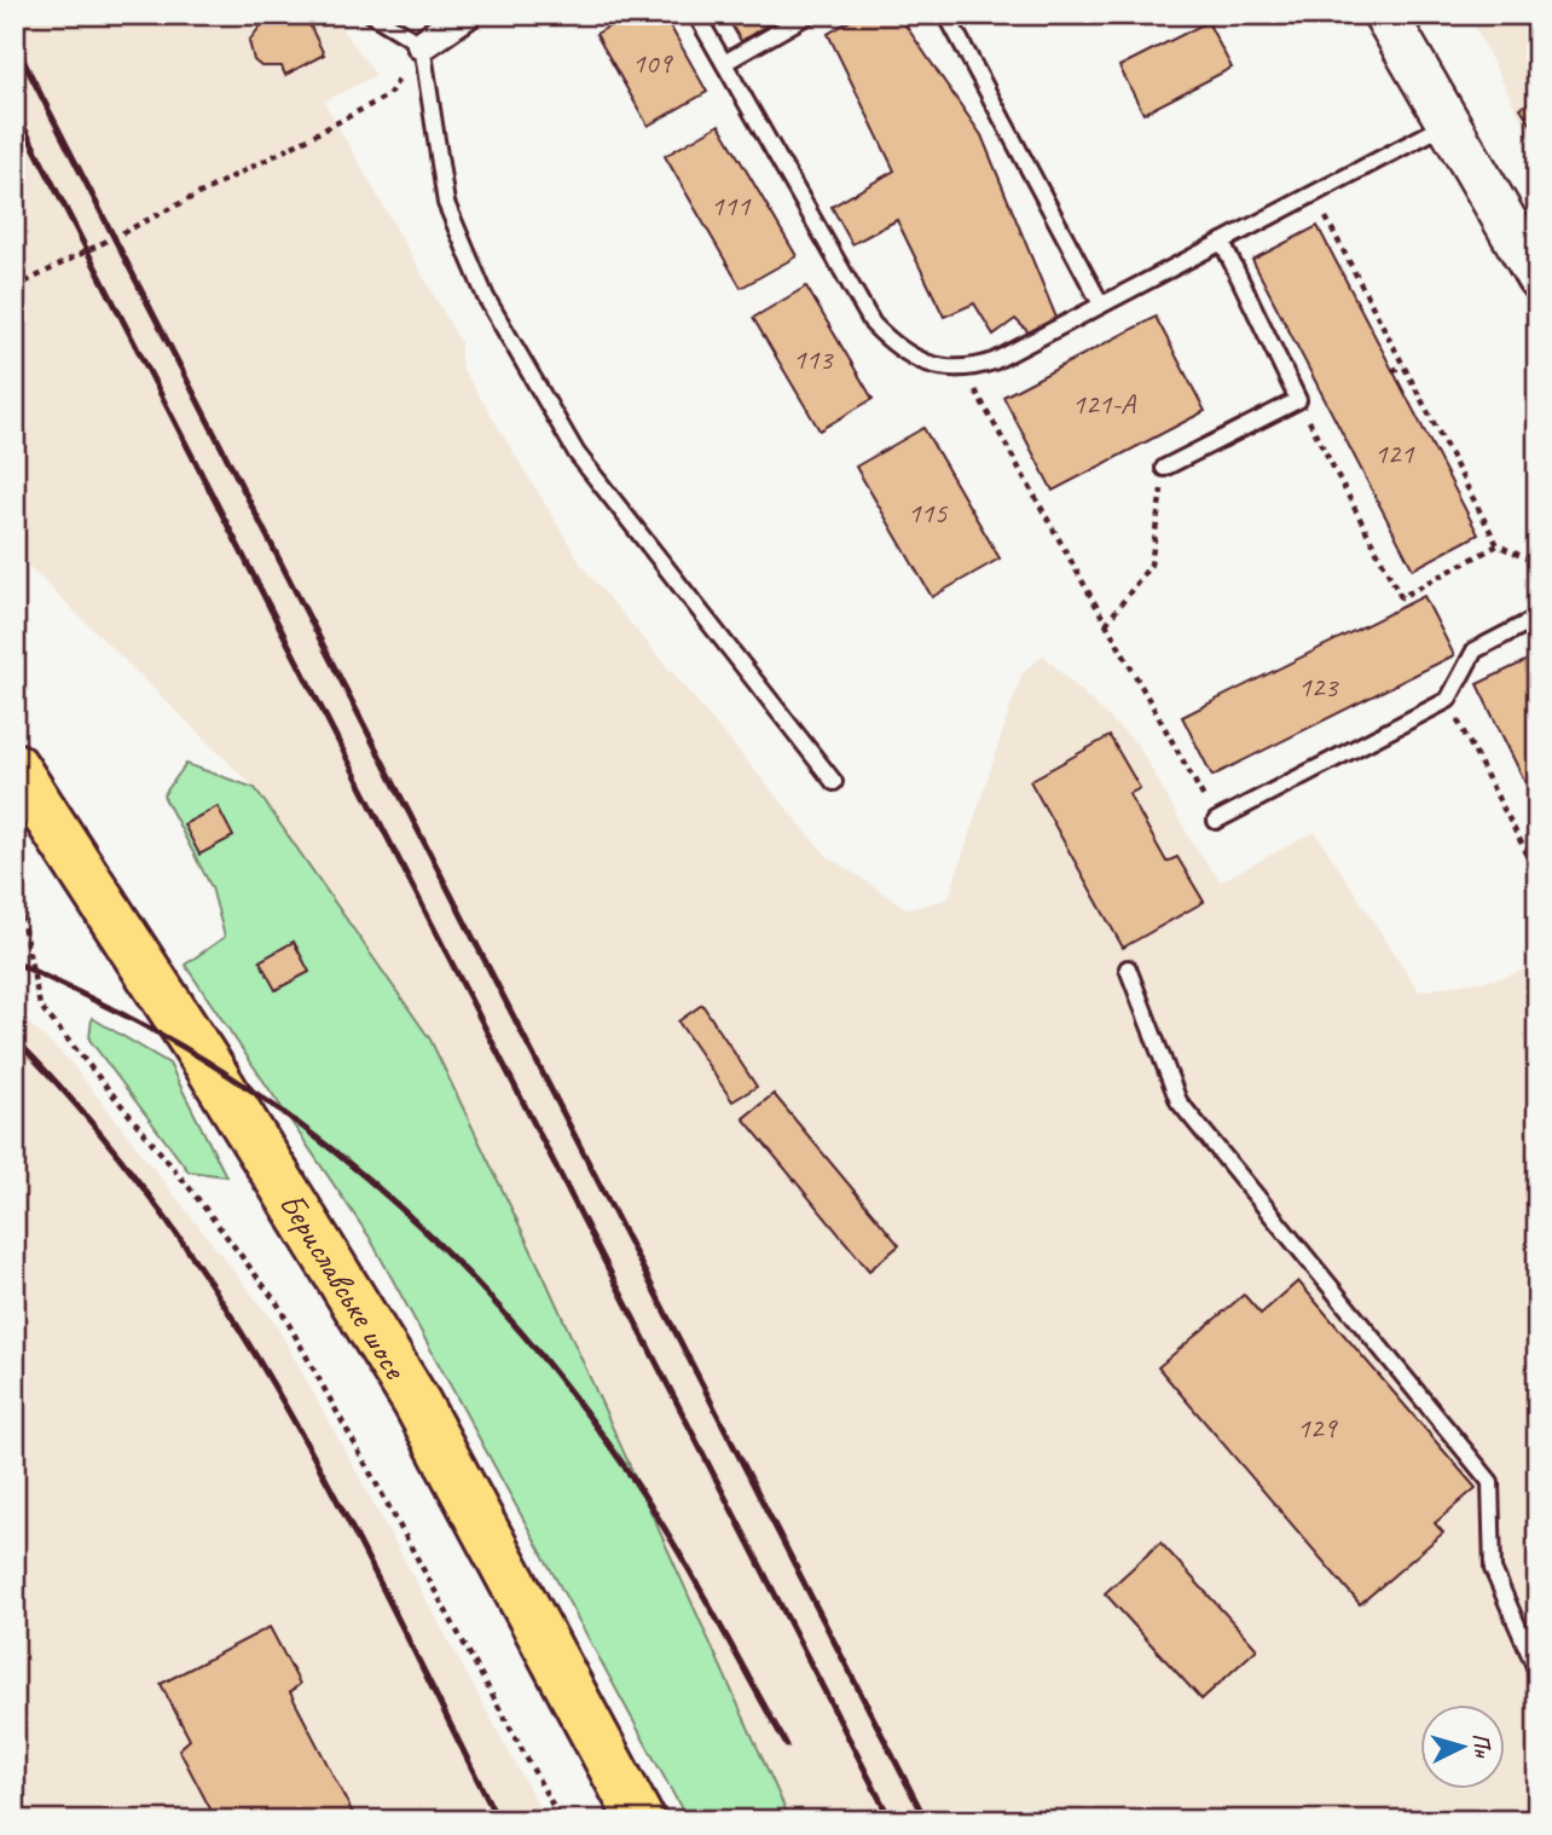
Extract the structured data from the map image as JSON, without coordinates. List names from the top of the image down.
{
  "streets": {
    "main road": ["Бериславське шосе"]
  },
  "house_numbers": [
    "109",
    "111",
    "113",
    "121-А",
    "121",
    "115",
    "123",
    "129"
  ],
  "north": "right"
}
